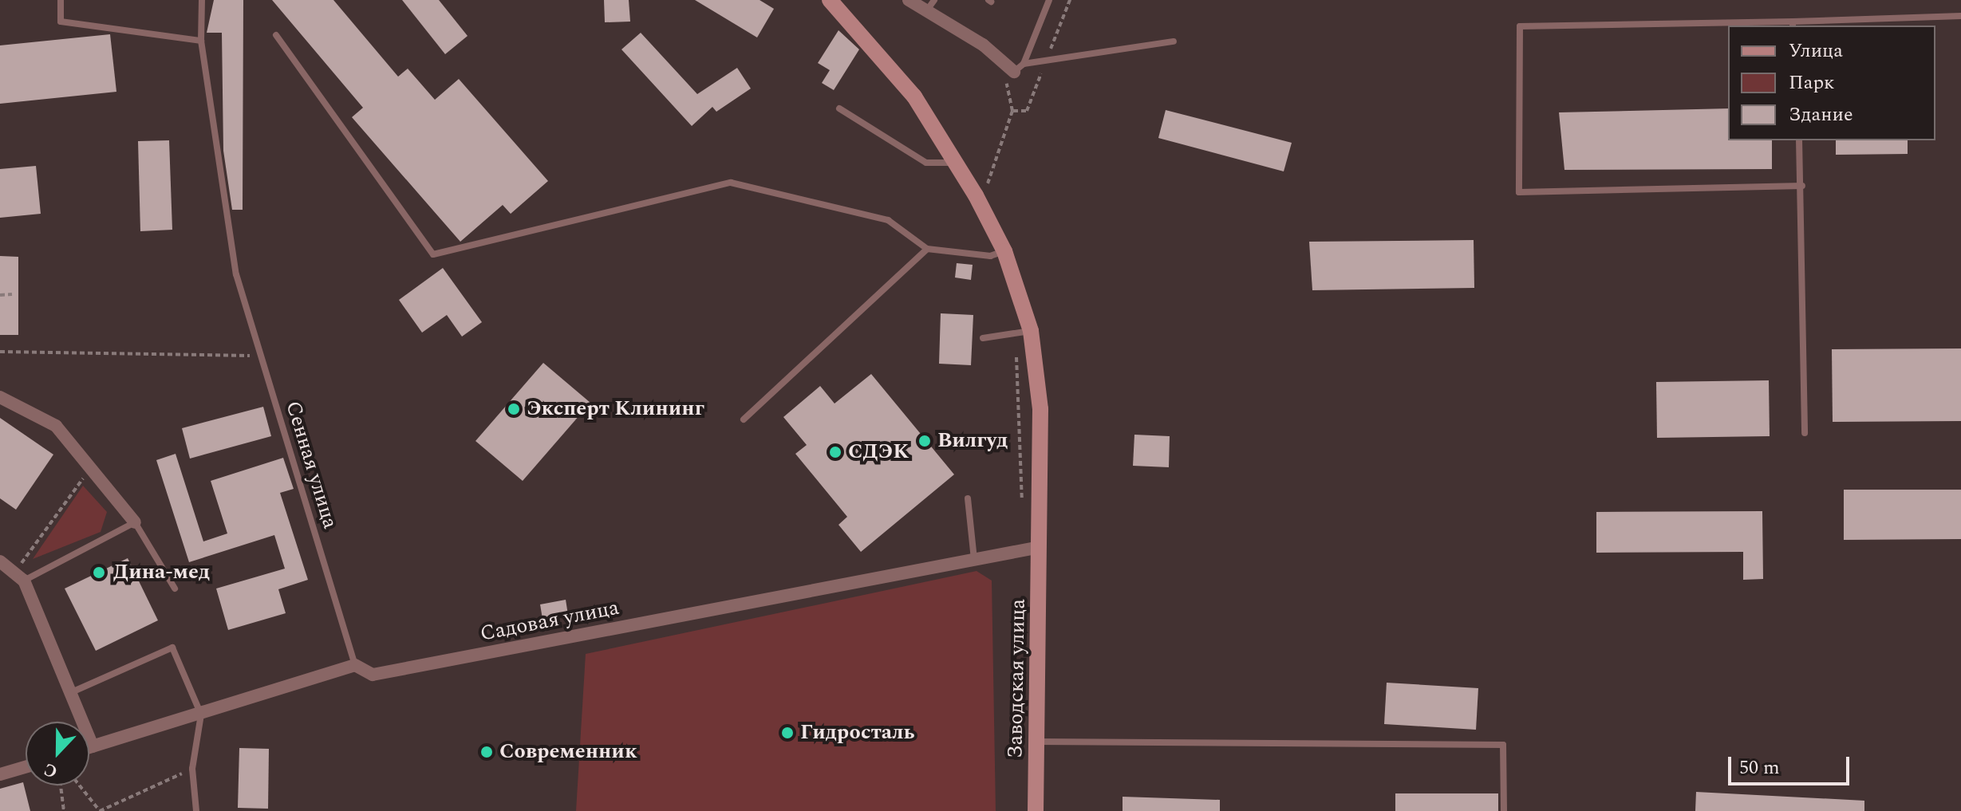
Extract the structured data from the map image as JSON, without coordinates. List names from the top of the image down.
{
  "streets": {
    "main road": ["Заводская улица"],
    "street": ["Садовая улица"],
    "lane": ["Сенная улица"]
  },
  "crossings": [
    ["Сенная улица", "Садовая улица"],
    ["Садовая улица", "Заводская улица"]
  ],
  "places": [
    "Эксперт Клининг",
    "Вилгуд",
    "СДЭК",
    "Дина-мед",
    "Гидросталь",
    "Современник"
  ],
  "legend": ["Улица", "Парк", "Здание"],
  "scale_bar": "50 m",
  "north": "bottom"
}
